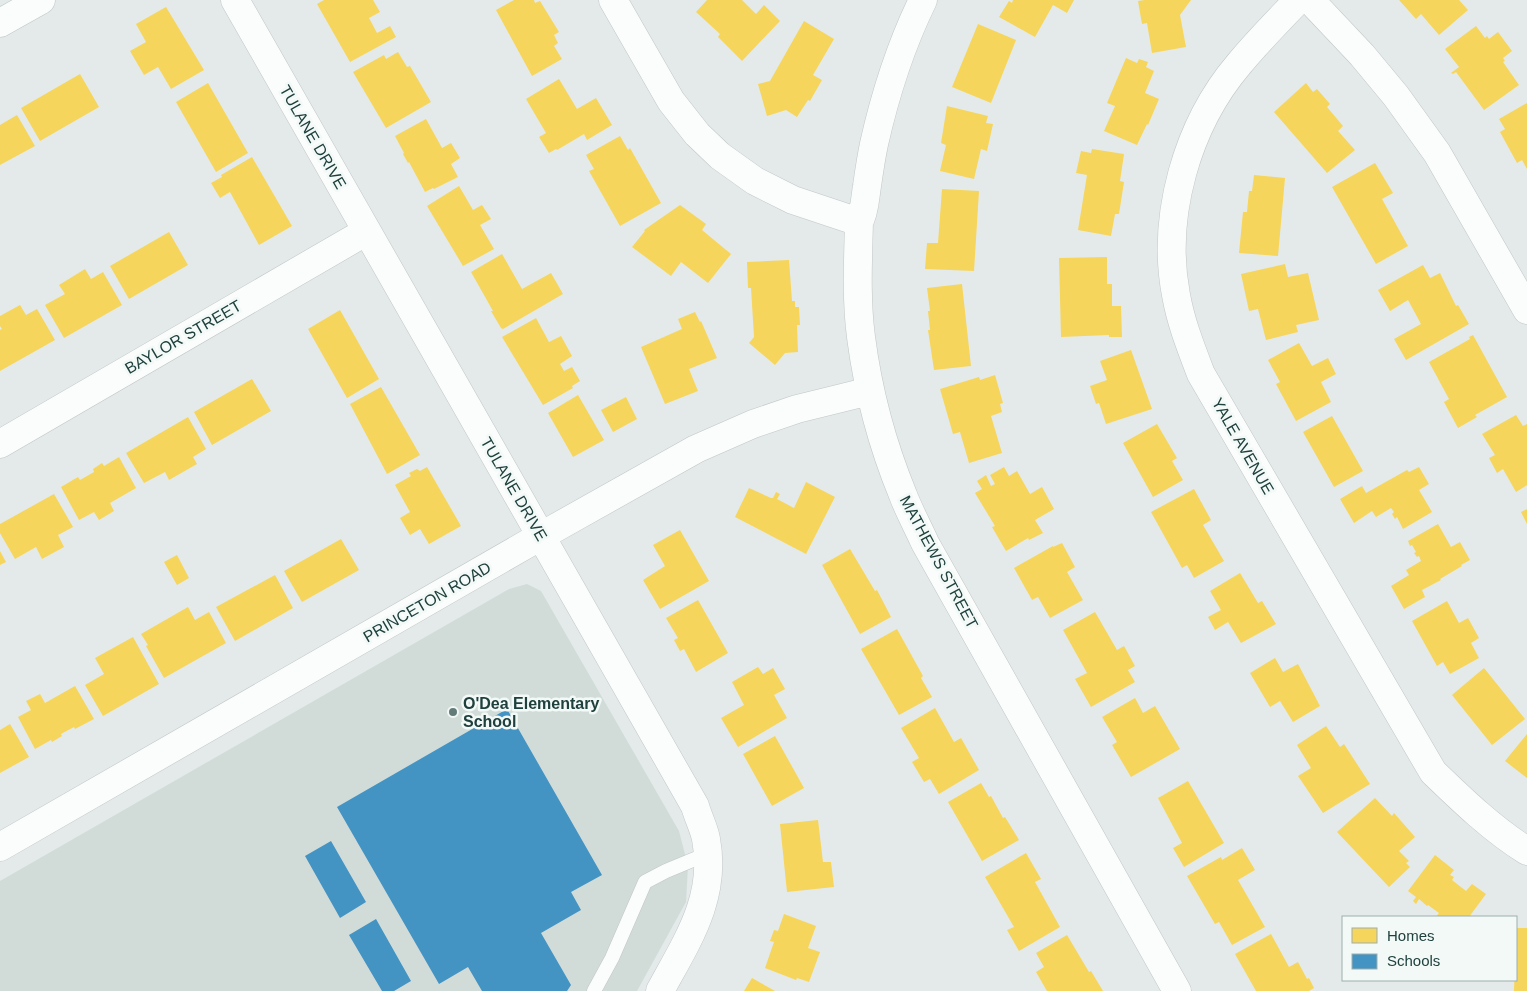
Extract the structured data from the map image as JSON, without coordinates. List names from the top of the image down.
{
  "streets": {
    "street": [
      "TULANE DRIVE",
      "BAYLOR STREET",
      "YALE AVENUE",
      "MATHEWS STREET",
      "PRINCETON ROAD"
    ]
  },
  "crossings": [
    ["TULANE DRIVE", "BAYLOR STREET"],
    ["TULANE DRIVE", "PRINCETON ROAD"],
    ["MATHEWS STREET", "PRINCETON ROAD"]
  ],
  "places": ["O'Dea Elementary School"],
  "legend": ["Homes", "Schools"]
}
